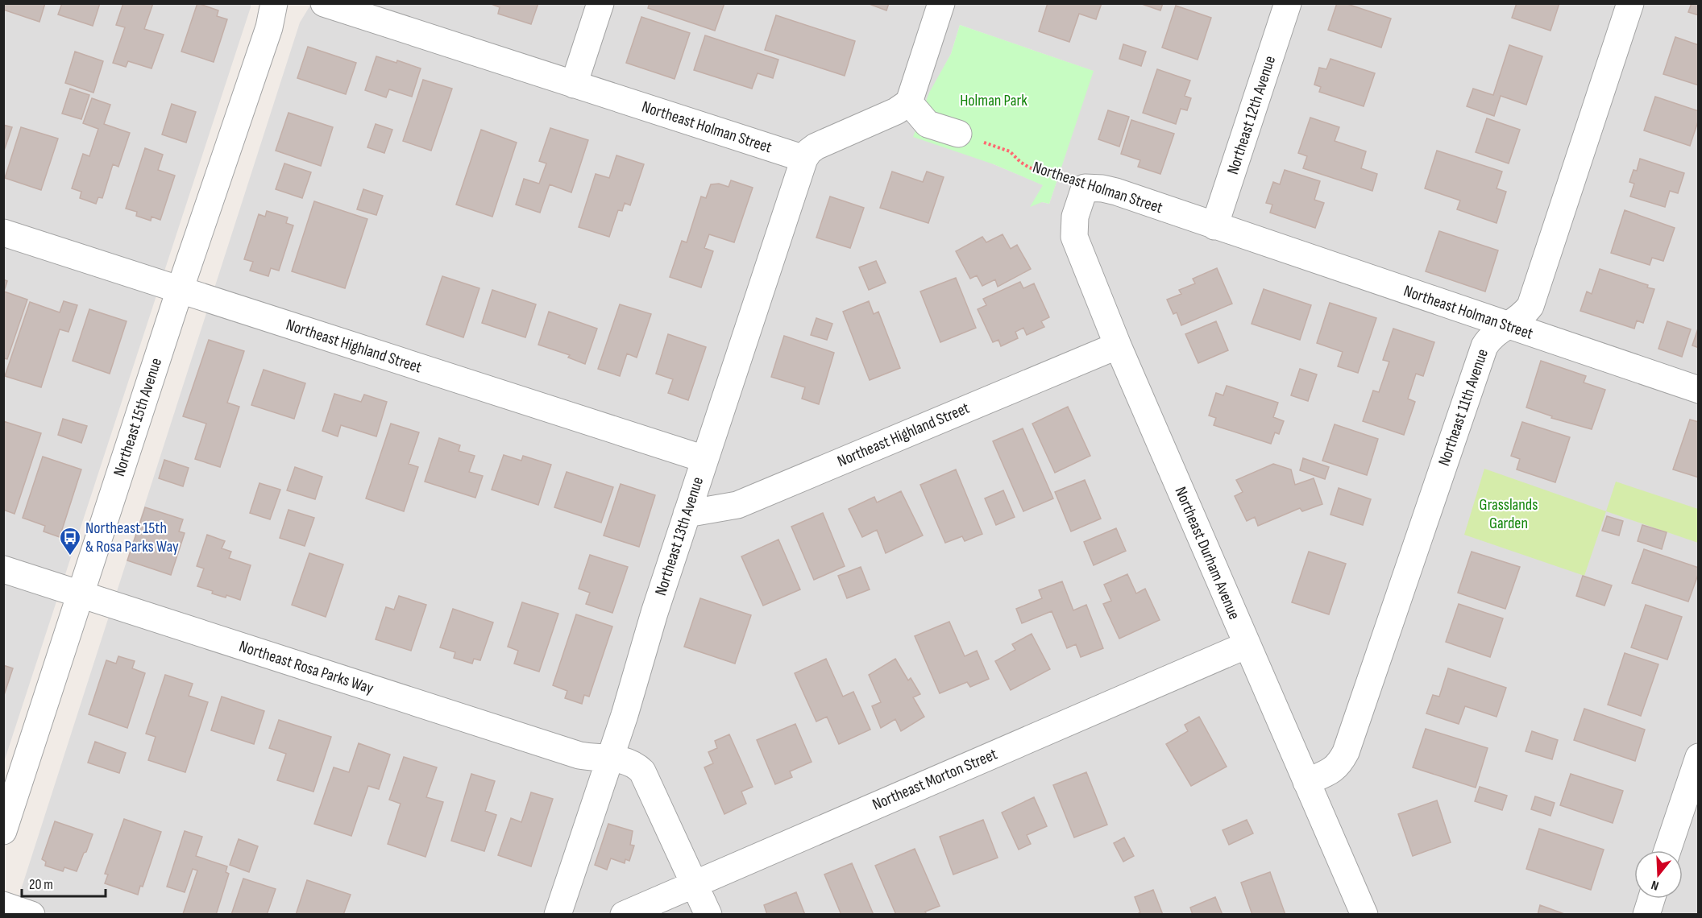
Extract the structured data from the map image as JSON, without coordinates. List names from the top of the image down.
{
  "streets": {
    "street": [
      "Northeast 12th Avenue",
      "Northeast Holman Street",
      "Northeast Highland Street",
      "Northeast 11th Avenue",
      "Northeast 15th Avenue",
      "Northeast 13th Avenue",
      "Northeast Durham Avenue",
      "Northeast Rosa Parks Way",
      "Northeast Morton Street"
    ]
  },
  "crossings": [
    ["Northeast 12th Avenue", "Northeast Holman Street"],
    ["Northeast Holman Street", "Northeast 11th Avenue"],
    ["Northeast Holman Street", "Northeast 13th Avenue"],
    ["Northeast Holman Street", "Northeast Durham Avenue"],
    ["Northeast Highland Street", "Northeast 15th Avenue"],
    ["Northeast Highland Street", "Northeast 13th Avenue"],
    ["Northeast Highland Street", "Northeast Durham Avenue"],
    ["Northeast 11th Avenue", "Northeast Durham Avenue"],
    ["Northeast 15th Avenue", "Northeast Rosa Parks Way"],
    ["Northeast 13th Avenue", "Northeast Rosa Parks Way"],
    ["Northeast Durham Avenue", "Northeast Morton Street"],
    ["Northeast Rosa Parks Way", "Northeast Morton Street"]
  ],
  "parks": ["Holman Park", "Grasslands Garden"],
  "places": {
    "bus stop": ["Northeast 15th & Rosa Parks Way"]
  },
  "scale_bar": "20 m",
  "north": "bottom"
}
